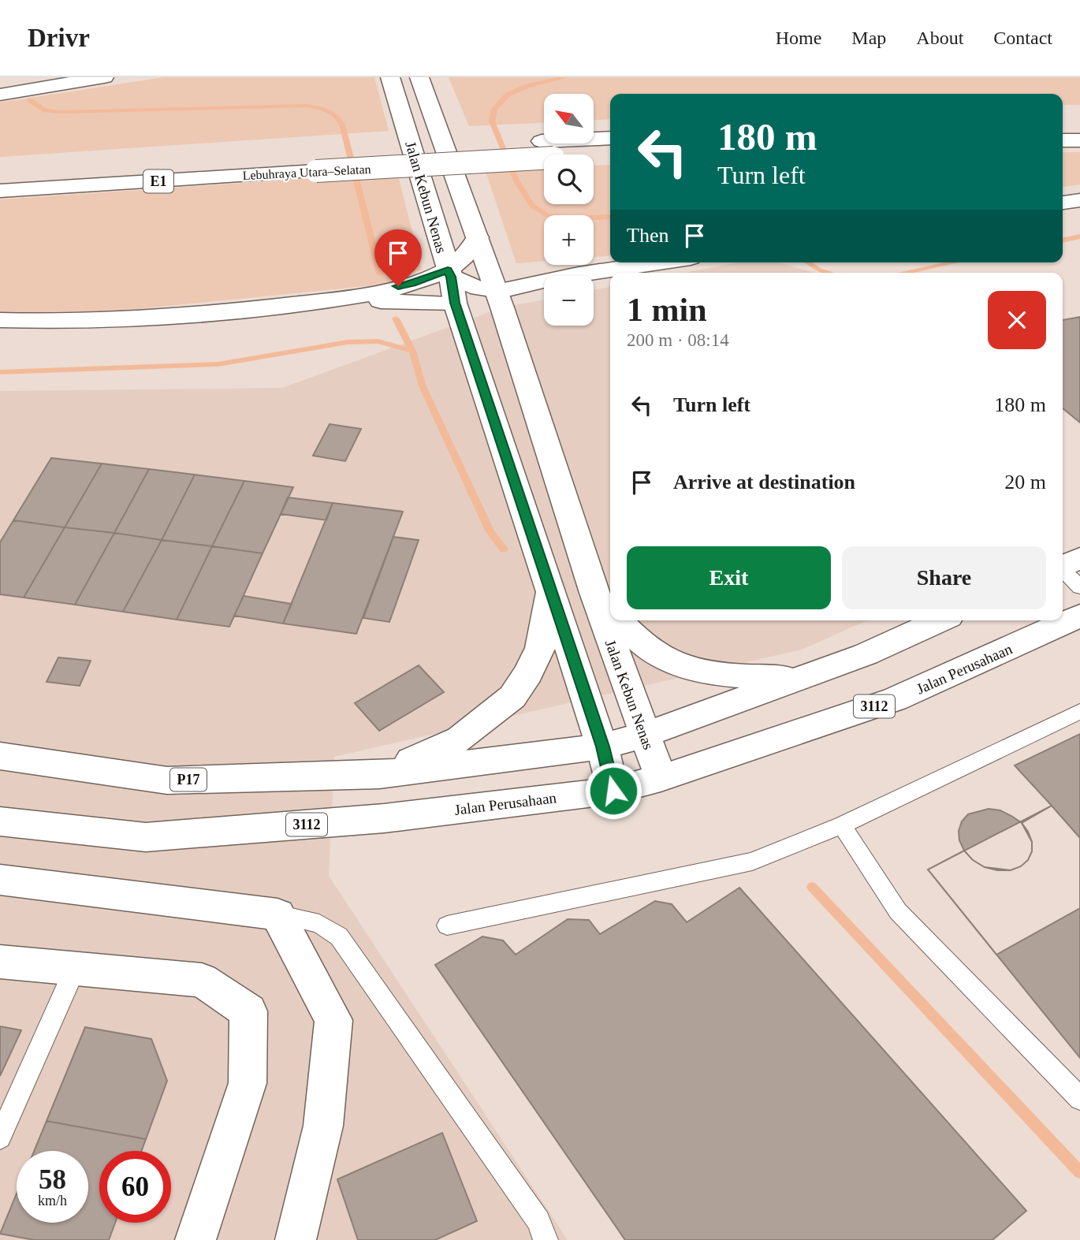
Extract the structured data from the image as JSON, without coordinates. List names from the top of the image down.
{
  "streets": {
    "main road": [
      "Lebuhraya Utara–Selatan",
      "E1",
      "Jalan Kebun Nenas",
      "Jalan Perusahaan",
      "3112",
      "P17"
    ]
  },
  "crossings": [
    ["Jalan Kebun Nenas", "Jalan Perusahaan"]
  ],
  "north": "top left",
  "page": {
    "header": "Drivr",
    "nav": [
      "Home",
      "Map",
      "About",
      "Contact"
    ],
    "map_buttons": ["+", "−"],
    "turn": ["180 m", "Turn left"],
    "then": "Then",
    "heading": ["1 min", "200 m · 08:14"],
    "list": [
      {
        "name": "Turn left",
        "value": "180 m"
      },
      {
        "name": "Arrive at destination",
        "value": "20 m"
      }
    ],
    "buttons": ["Exit", "Share"],
    "speed": "58 km/h",
    "limit": "60"
  }
}
